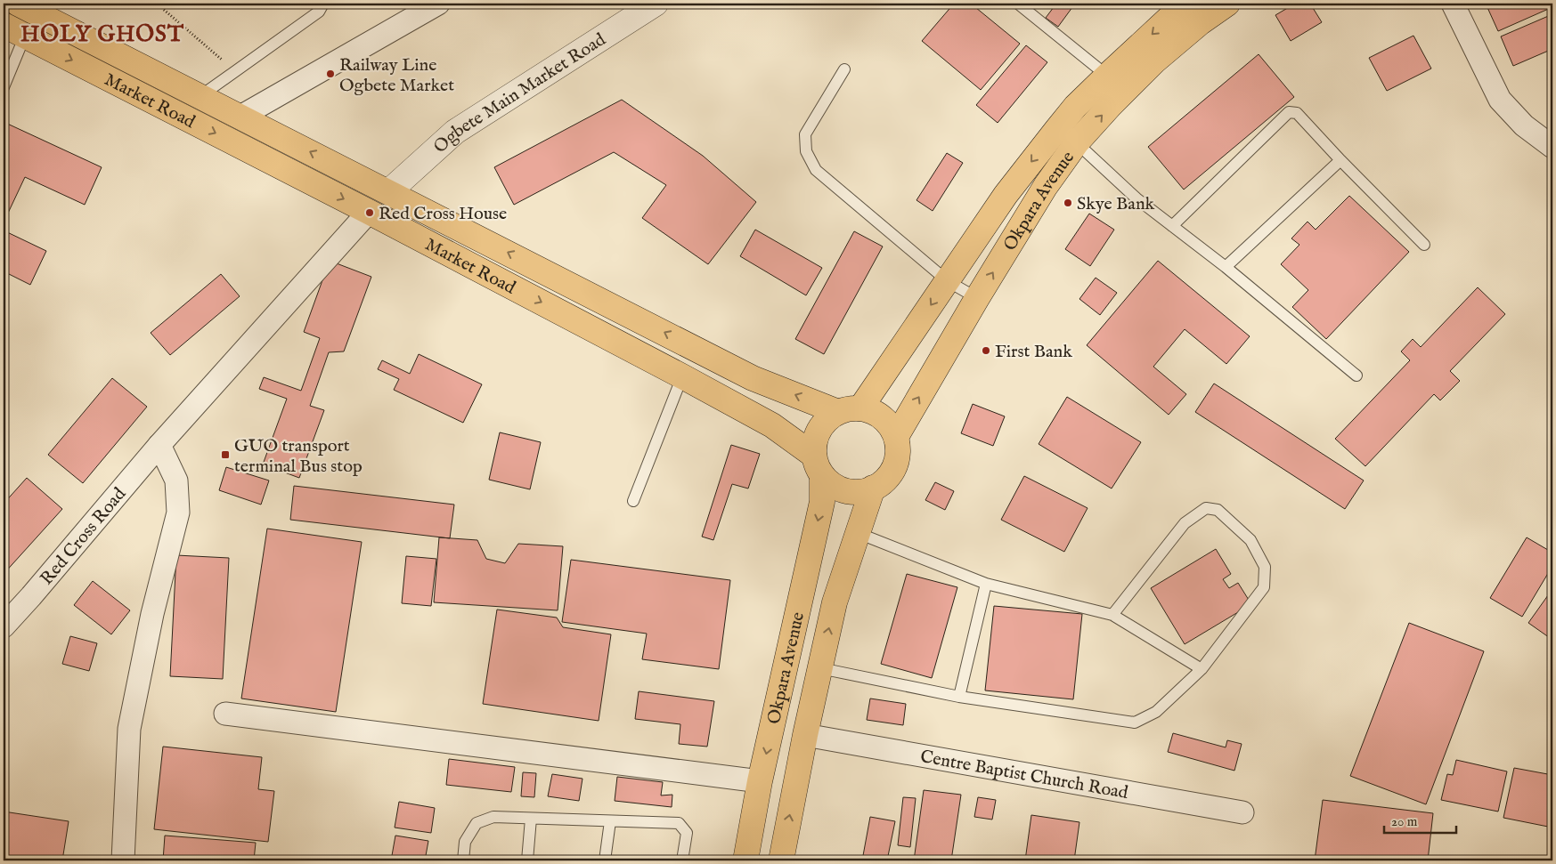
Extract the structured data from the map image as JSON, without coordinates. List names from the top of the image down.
{
  "streets": {
    "main road": ["Market Road", "Okpara Avenue"],
    "street": ["Ogbete Main Market Road", "Red Cross Road", "Centre Baptist Church Road"]
  },
  "crossings": [
    ["Ogbete Main Market Road", "Market Road"],
    ["Market Road", "Okpara Avenue"],
    ["Market Road", "Red Cross Road"],
    ["Okpara Avenue", "Centre Baptist Church Road"]
  ],
  "districts": ["HOLY GHOST"],
  "places": {
    "other": [
      "Railway Line Ogbete Market",
      "Skye Bank",
      "Red Cross House",
      "First Bank"
    ],
    "transit": ["GUO transport terminal Bus stop"]
  },
  "scale_bar": "20 m"
}
